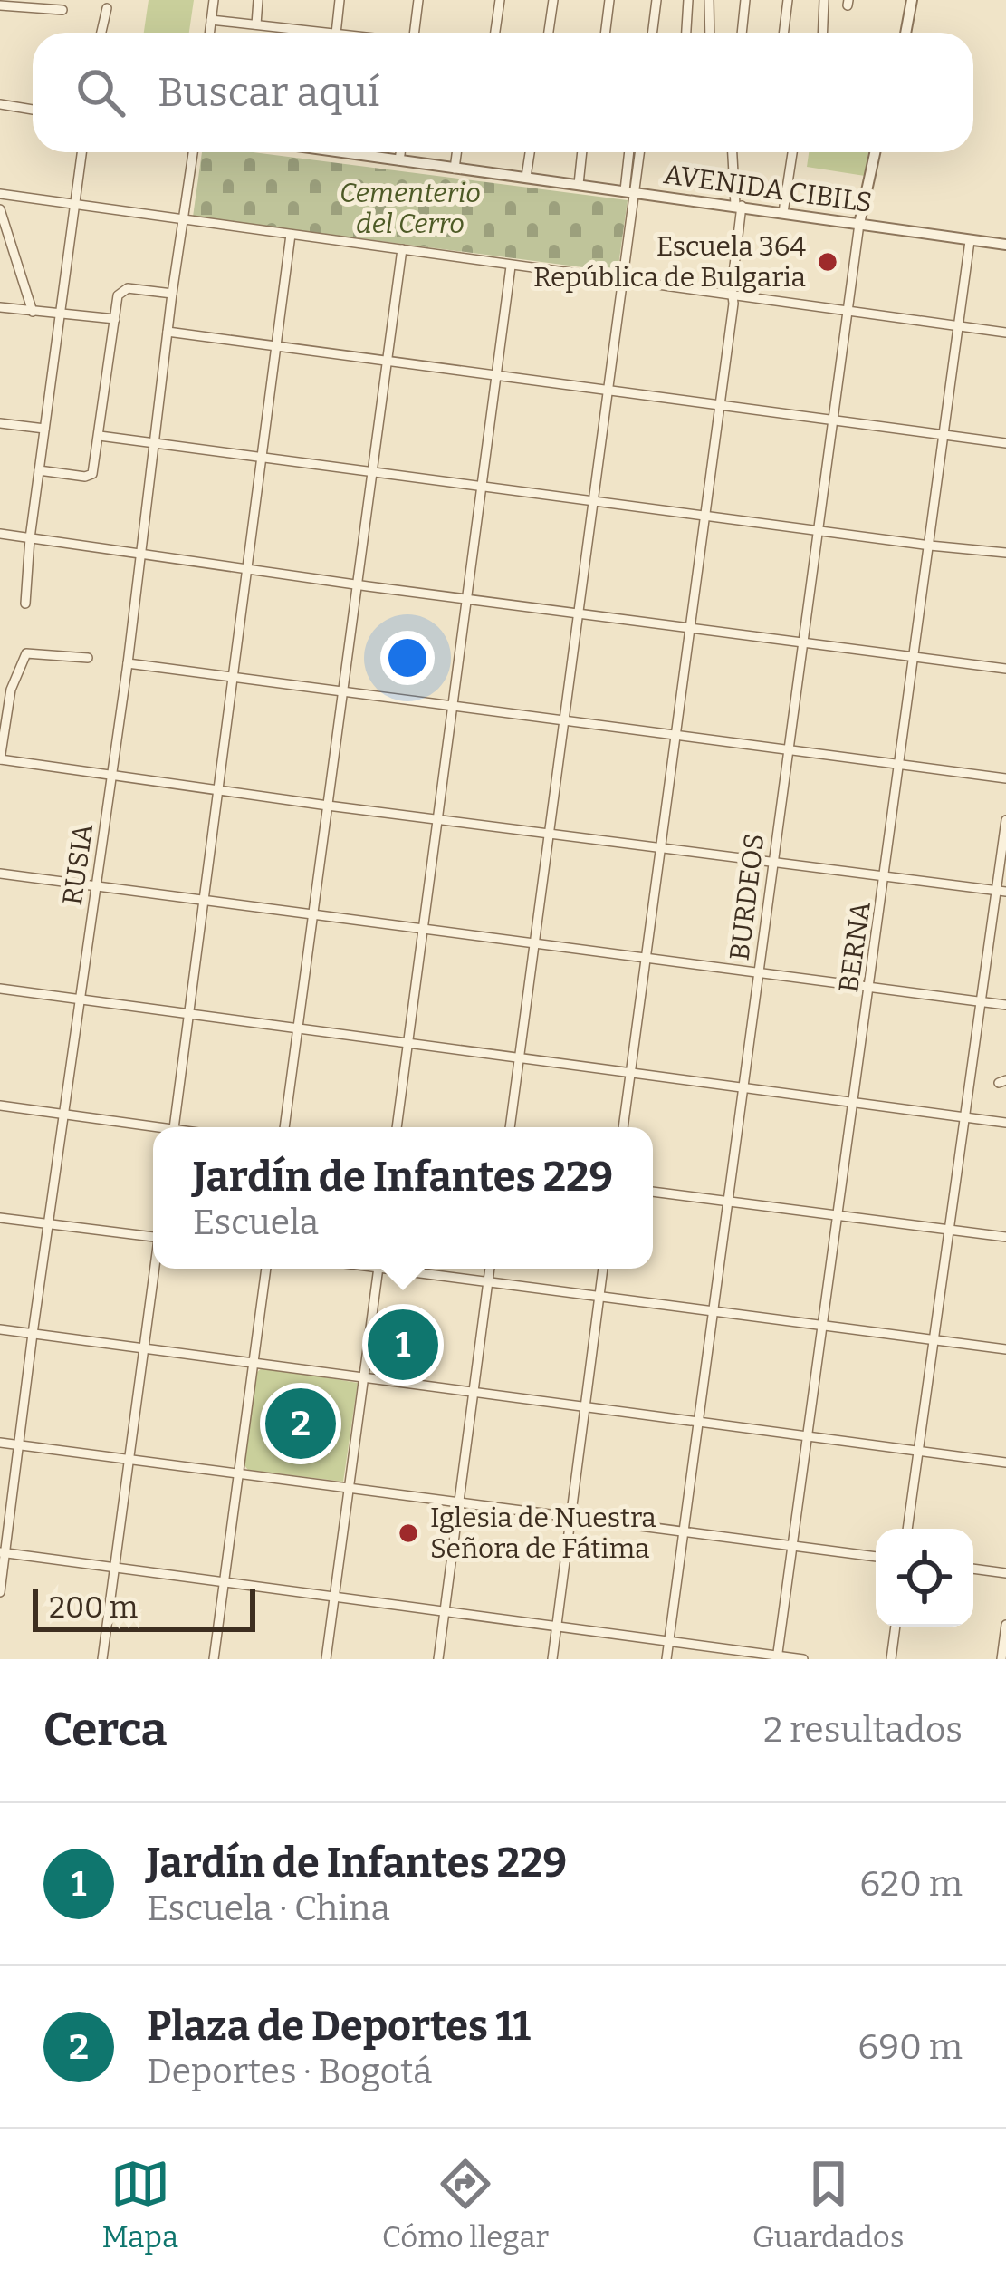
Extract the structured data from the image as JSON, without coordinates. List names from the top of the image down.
{
  "streets": {
    "street": [
      "AVENIDA CIBILS",
      "RUSIA",
      "BURDEOS",
      "BERNA"
    ]
  },
  "crossings": [
    ["AVENIDA CIBILS", "BURDEOS"],
    ["AVENIDA CIBILS", "BERNA"]
  ],
  "parks": ["Cementerio del Cerro"],
  "places": ["Escuela 364 República de Bulgaria", "Iglesia de Nuestra Señora de Fátima"],
  "scale_bar": "200 m",
  "page": {
    "search": "Buscar aquí",
    "popup": ["Jardín de Infantes 229", "Escuela"],
    "pins": ["1", "2"],
    "scale": "200 m",
    "heading": ["Cerca", "2 resultados"],
    "list": [
      {
        "mark": "1",
        "name": "Jardín de Infantes 229",
        "note": "Escuela · China",
        "value": "620 m"
      },
      {
        "mark": "2",
        "name": "Plaza de Deportes 11",
        "note": "Deportes · Bogotá",
        "value": "690 m"
      }
    ],
    "nav": ["Mapa", "Cómo llegar", "Guardados"]
  }
}
